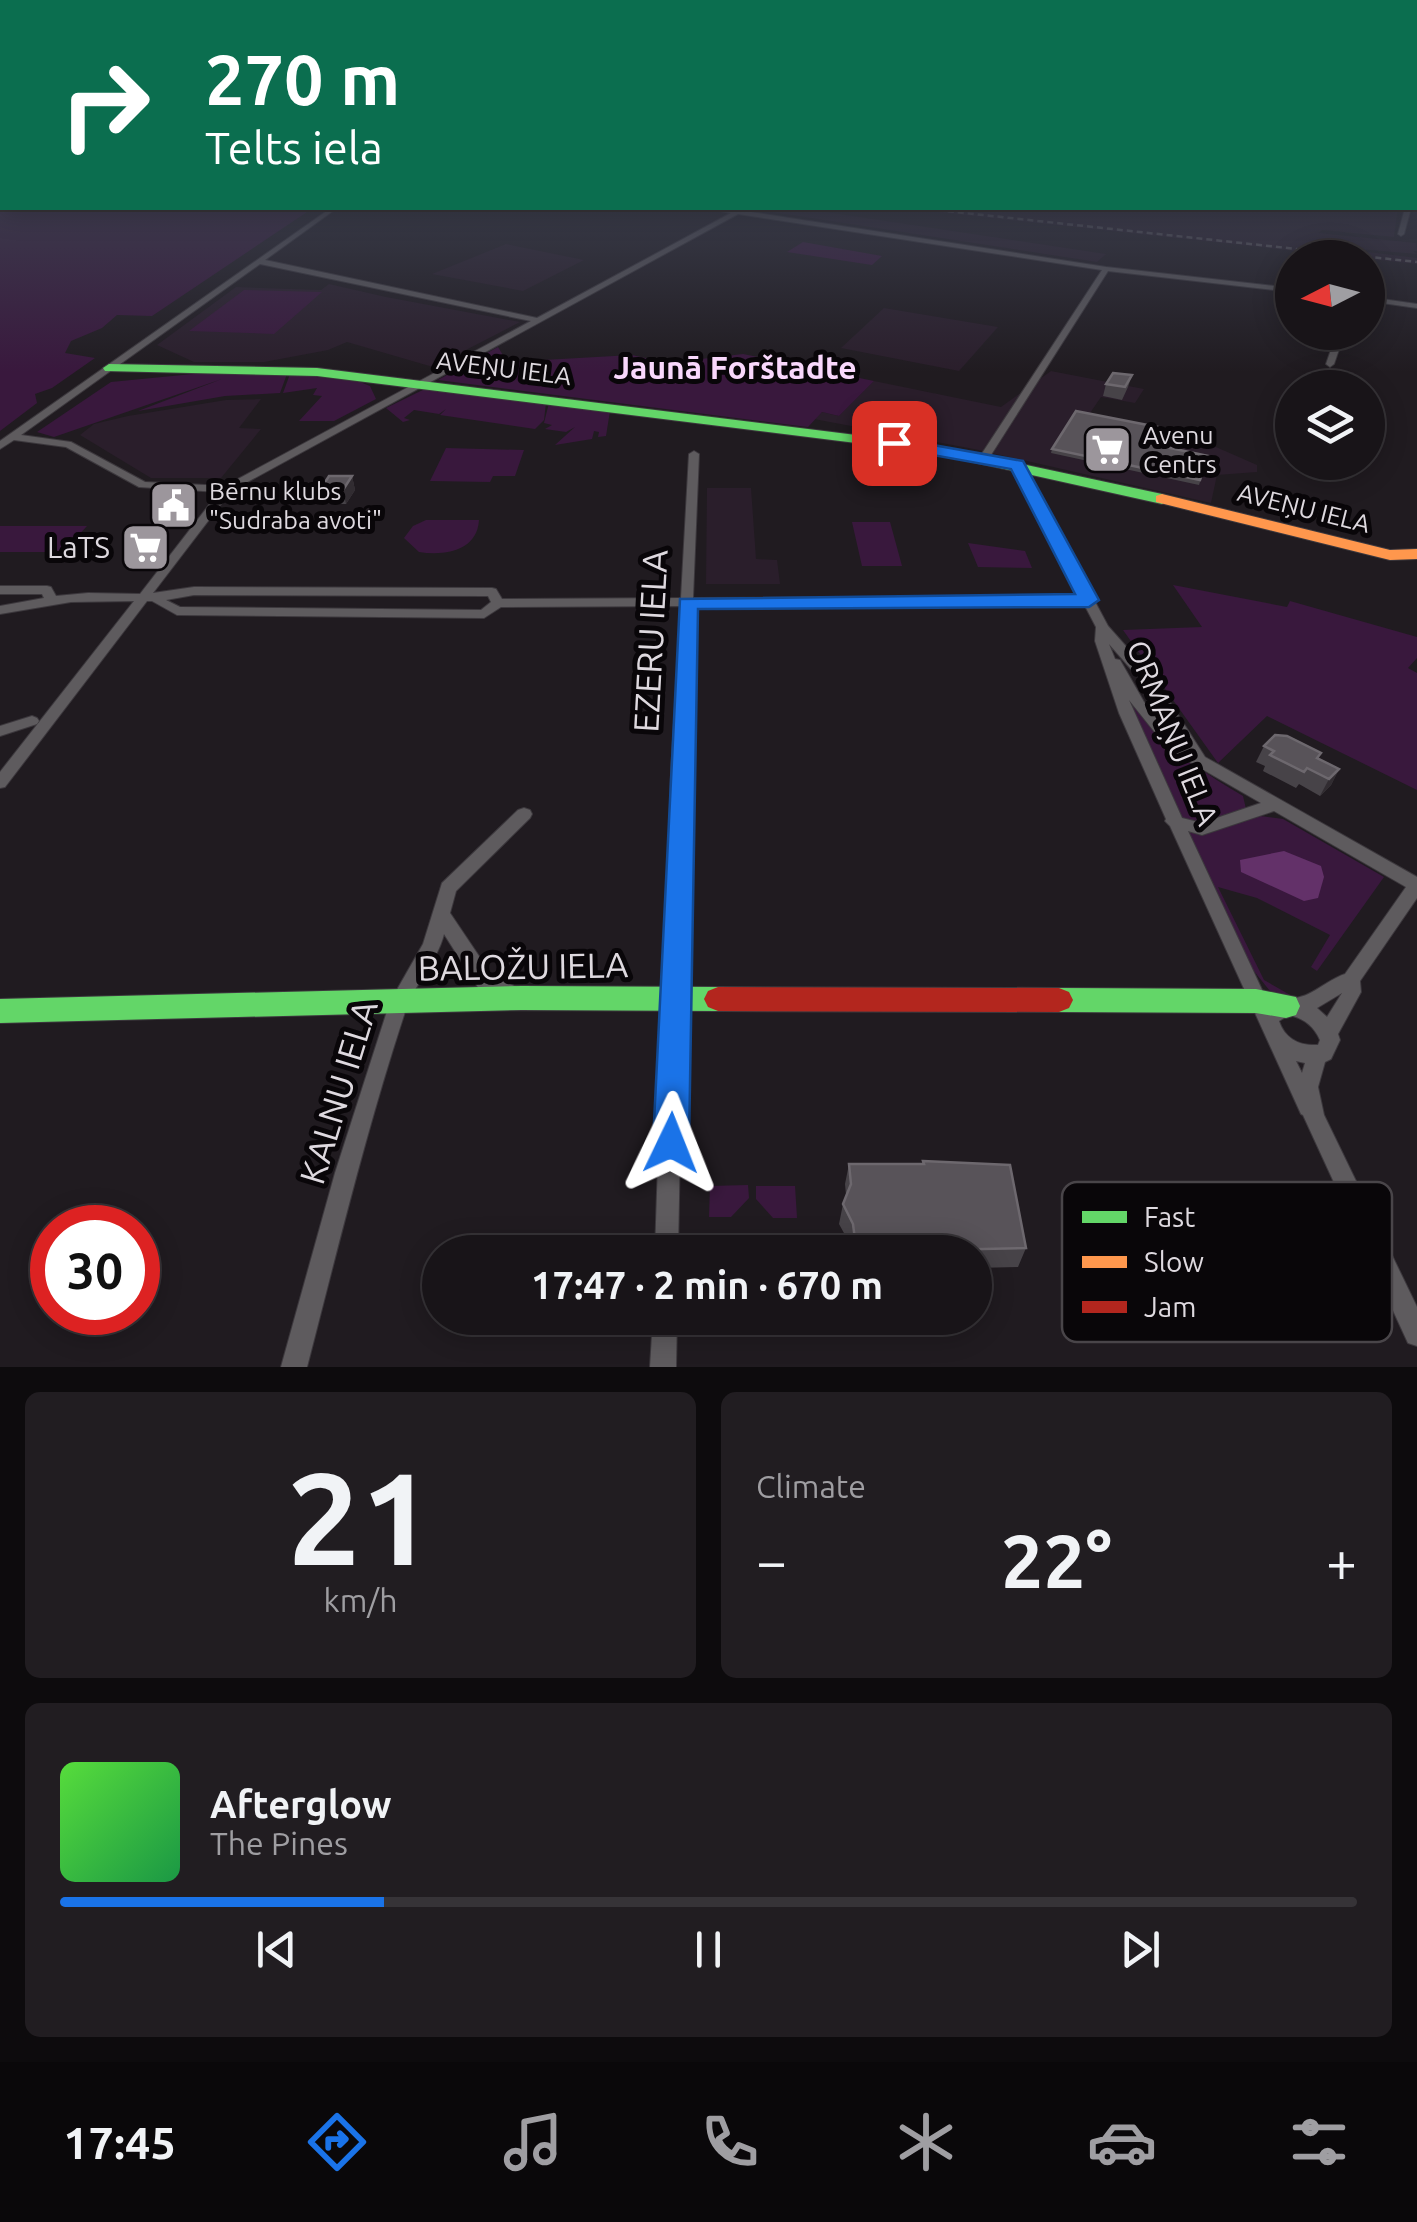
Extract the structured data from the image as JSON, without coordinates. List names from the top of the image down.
{
  "streets": {
    "street": [
      "AVEŅU IELA",
      "EZERU IELA",
      "ORMAŅU IELA",
      "BALOŽU IELA",
      "KALNU IELA"
    ]
  },
  "crossings": [
    ["AVEŅU IELA", "ORMAŅU IELA"],
    ["EZERU IELA", "BALOŽU IELA"],
    ["ORMAŅU IELA", "BALOŽU IELA"],
    ["BALOŽU IELA", "KALNU IELA"]
  ],
  "districts": ["Jaunā Forštadte"],
  "places": {
    "supermarket": ["Avenu Centrs", "LaTS"],
    "public building": ["Bērnu klubs \"Sudraba avoti\""]
  },
  "legend": ["Fast", "Slow", "Jam"],
  "north": "left",
  "page": {
    "turn": ["270 m", "Telts iela"],
    "limit": "30",
    "trip": "17:47 · 2 min · 670 m",
    "tile": [
      ["21", "km/h"],
      "Climate"
    ],
    "heat": ["−", "22°", "+"],
    "song": ["Afterglow", "The Pines"],
    "tabs": "17:45"
  }
}
